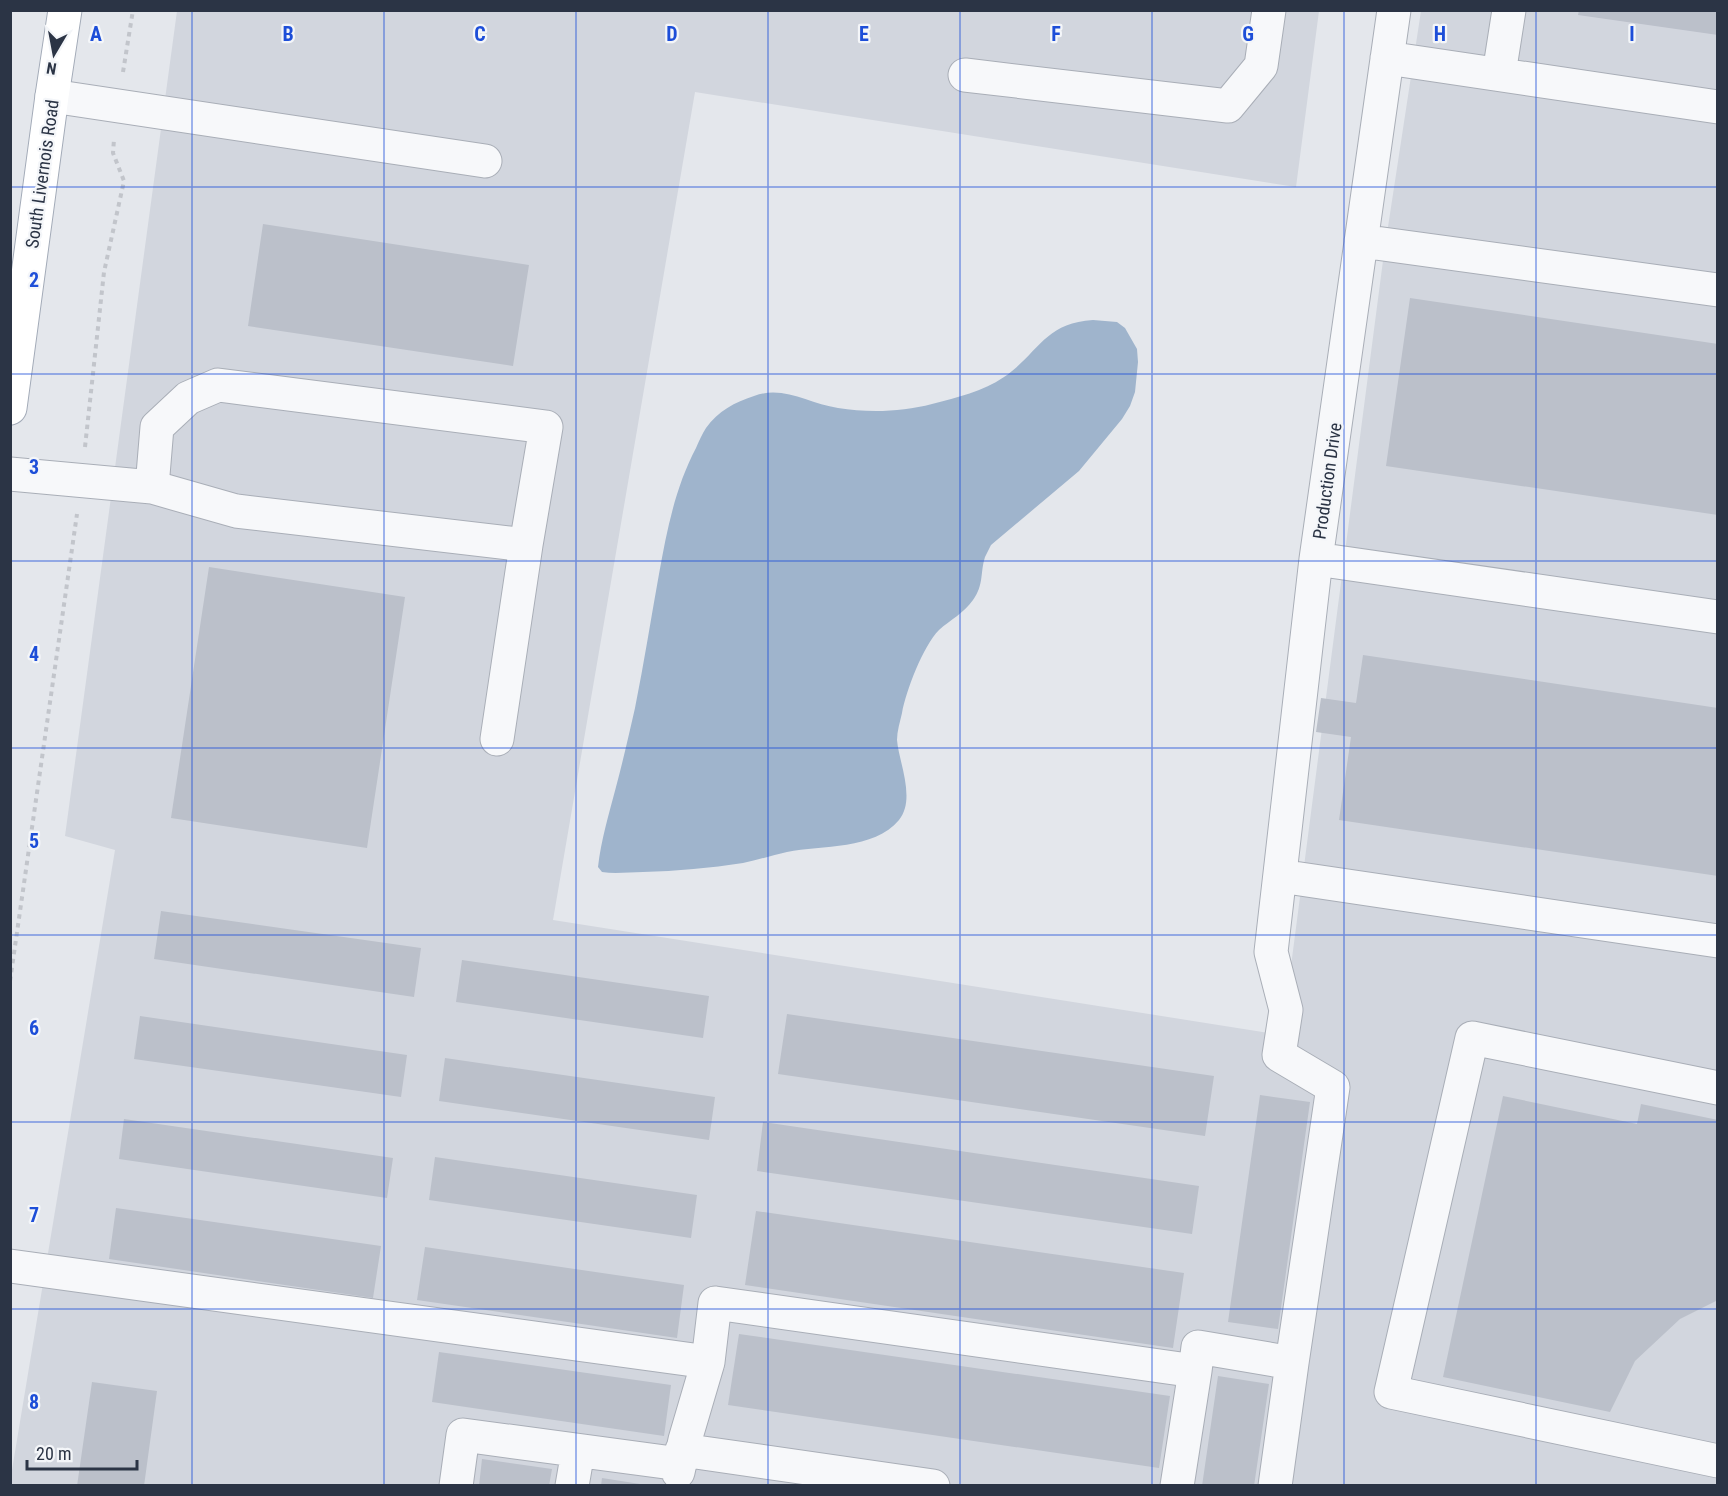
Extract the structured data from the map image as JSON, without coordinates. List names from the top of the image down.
{
  "streets": {
    "main road": ["South Livernois Road"],
    "street": ["Production Drive"]
  },
  "scale_bar": "20 m",
  "north": "bottom",
  "grid": {
    "columns": [
      "A",
      "B",
      "C",
      "D",
      "E",
      "F",
      "G",
      "H",
      "I"
    ],
    "rows": [
      "2",
      "3",
      "4",
      "5",
      "6",
      "7",
      "8"
    ]
  }
}
